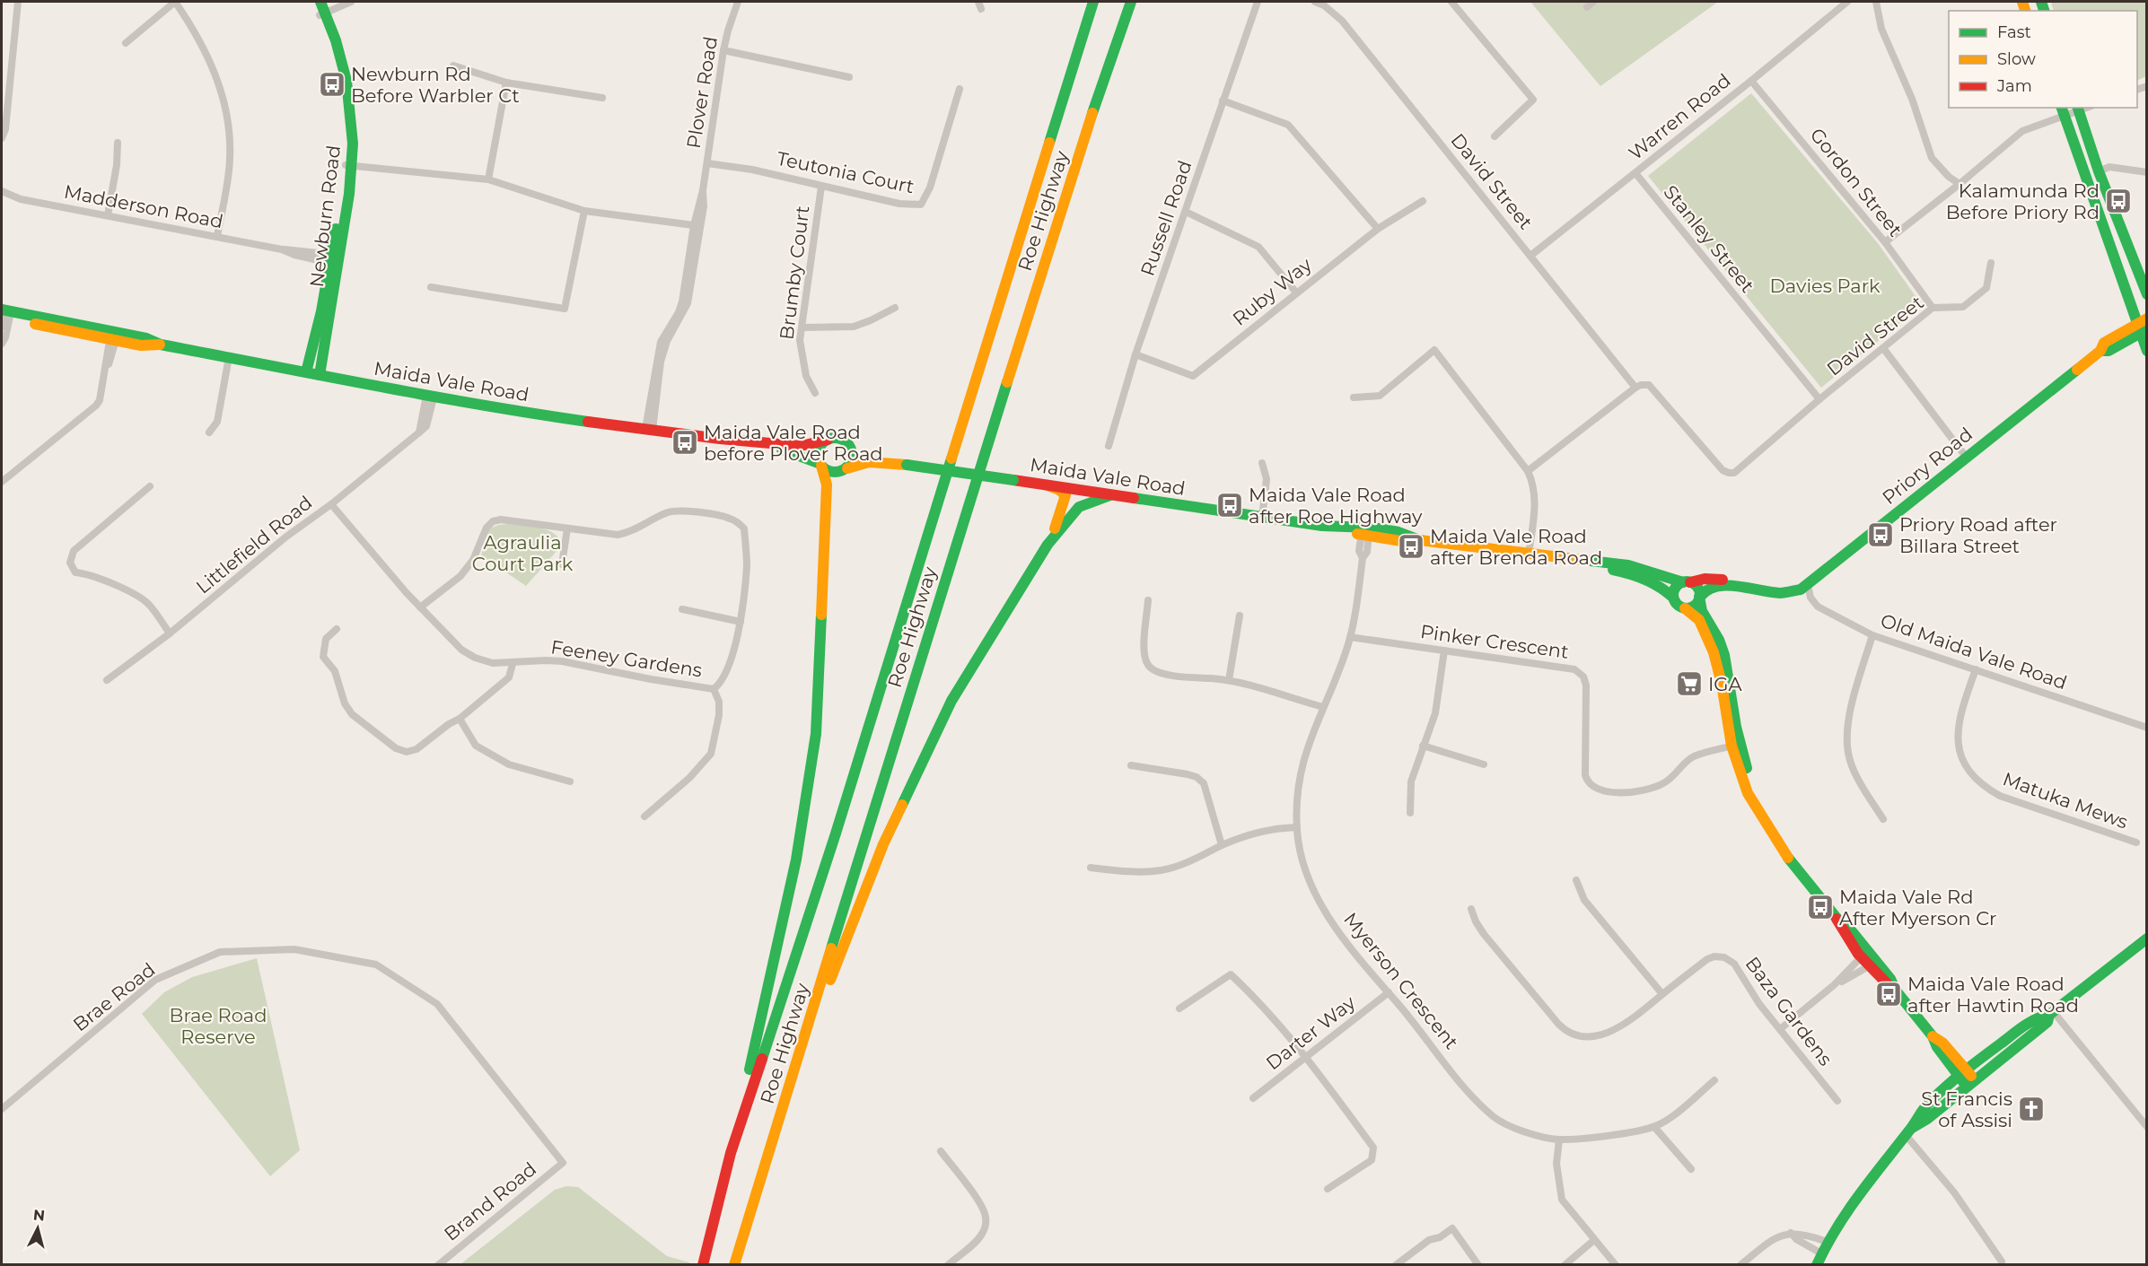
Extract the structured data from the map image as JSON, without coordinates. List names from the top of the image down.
{
  "streets": {
    "main road": [
      "Roe Highway",
      "Newburn Road",
      "Maida Vale Road",
      "Priory Road"
    ],
    "street": [
      "Plover Road",
      "Warren Road",
      "Teutonia Court",
      "David Street",
      "Gordon Street",
      "Madderson Road",
      "Russell Road",
      "Stanley Street",
      "Brumby Court",
      "Ruby Way",
      "Littlefield Road",
      "Pinker Crescent",
      "Old Maida Vale Road",
      "Feeney Gardens",
      "Matuka Mews",
      "Myerson Crescent",
      "Brae Road",
      "Baza Gardens",
      "Darter Way",
      "Brand Road"
    ]
  },
  "crossings": [
    ["Plover Road", "Teutonia Court"],
    ["Plover Road", "Maida Vale Road"],
    ["Warren Road", "David Street"],
    ["Warren Road", "Gordon Street"],
    ["Warren Road", "Stanley Street"],
    ["Teutonia Court", "Brumby Court"],
    ["David Street", "Gordon Street"],
    ["David Street", "Stanley Street"],
    ["Madderson Road", "Newburn Road"],
    ["Newburn Road", "Maida Vale Road"],
    ["Russell Road", "Ruby Way"],
    ["Maida Vale Road", "Priory Road"],
    ["Maida Vale Road", "Littlefield Road"],
    ["Maida Vale Road", "Myerson Crescent"],
    ["Priory Road", "Old Maida Vale Road"],
    ["Littlefield Road", "Feeney Gardens"],
    ["Pinker Crescent", "Myerson Crescent"],
    ["Old Maida Vale Road", "Matuka Mews"],
    ["Myerson Crescent", "Darter Way"],
    ["Brae Road", "Brand Road"]
  ],
  "parks": ["Davies Park", "Agraulia Court Park", "Brae Road Reserve"],
  "places": {
    "bus stop": [
      "Newburn Rd Before Warbler Ct",
      "Kalamunda Rd Before Priory Rd",
      "Maida Vale Road before Plover Road",
      "Maida Vale Road after Roe Highway",
      "Priory Road after Billara Street",
      "Maida Vale Road after Brenda Road",
      "Maida Vale Rd After Myerson Cr",
      "Maida Vale Road after Hawtin Road"
    ],
    "supermarket": ["IGA"],
    "church": ["St Francis of Assisi"]
  },
  "legend": ["Fast", "Slow", "Jam"],
  "north": "top"
}
